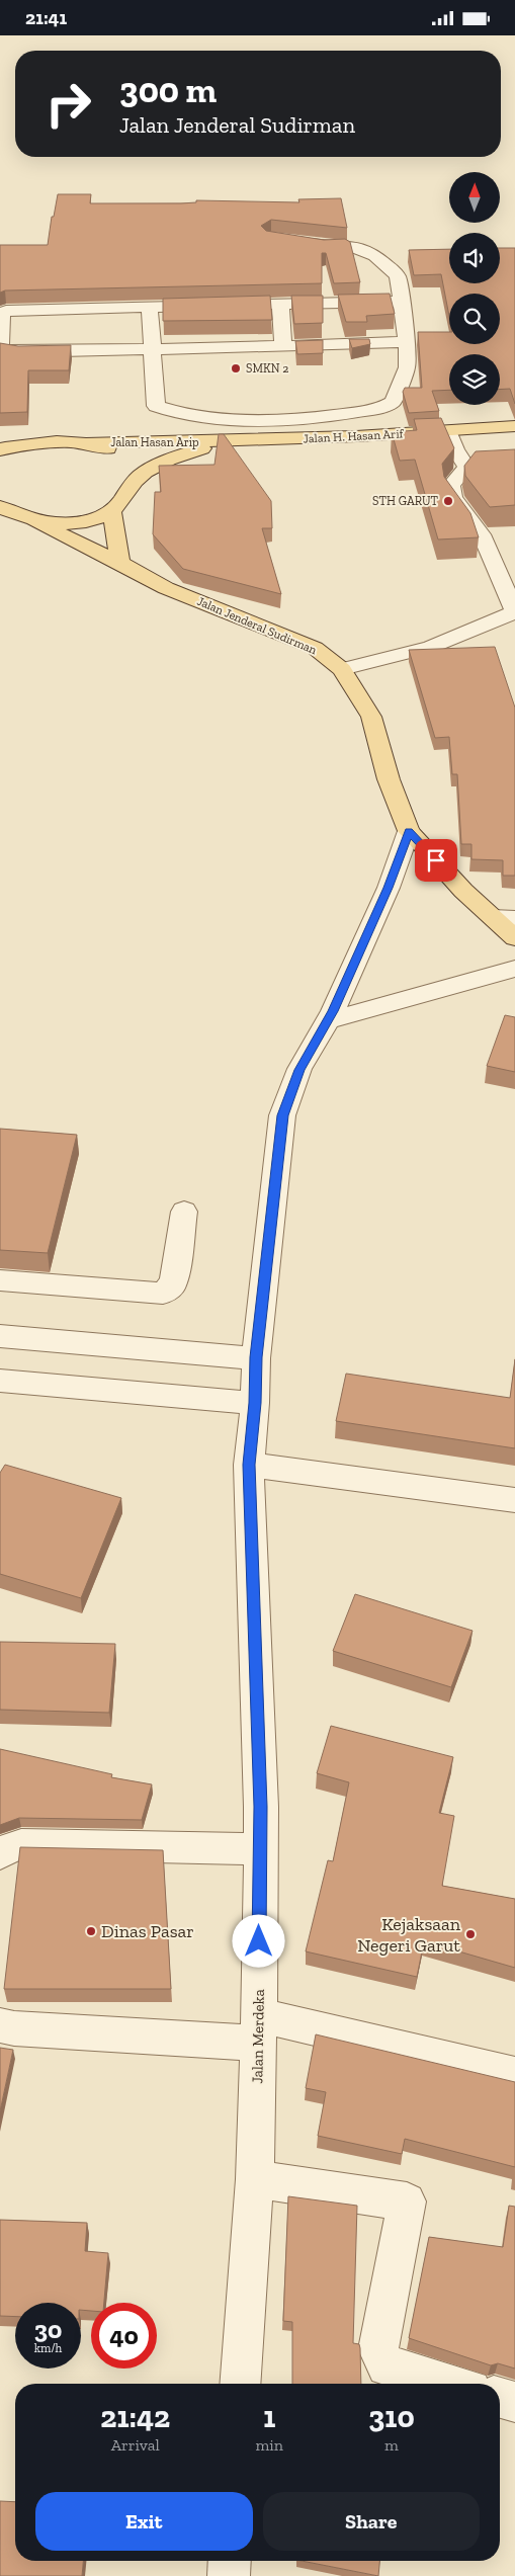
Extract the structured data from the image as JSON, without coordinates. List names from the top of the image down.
{
  "streets": {
    "main road": ["Jalan H. Hasan Arif", "Jalan Hasan Arip", "Jalan Jenderal Sudirman"],
    "street": ["Jalan Merdeka"]
  },
  "crossings": [
    ["Jalan H. Hasan Arif", "Jalan Hasan Arip"],
    ["Jalan Jenderal Sudirman", "Jalan Merdeka"]
  ],
  "places": [
    "SMKN 2",
    "STH GARUT",
    "Dinas Pasar",
    "Kejaksaan Negeri Garut"
  ],
  "north": "top",
  "page": {
    "status": "21:41",
    "turn": ["300 m", "Jalan Jenderal Sudirman"],
    "speed": "30 km/h",
    "limit": "40",
    "eta": [
      "21:42",
      "Arrival",
      "1",
      "min",
      "310",
      "m"
    ],
    "buttons": ["Exit", "Share"]
  }
}
